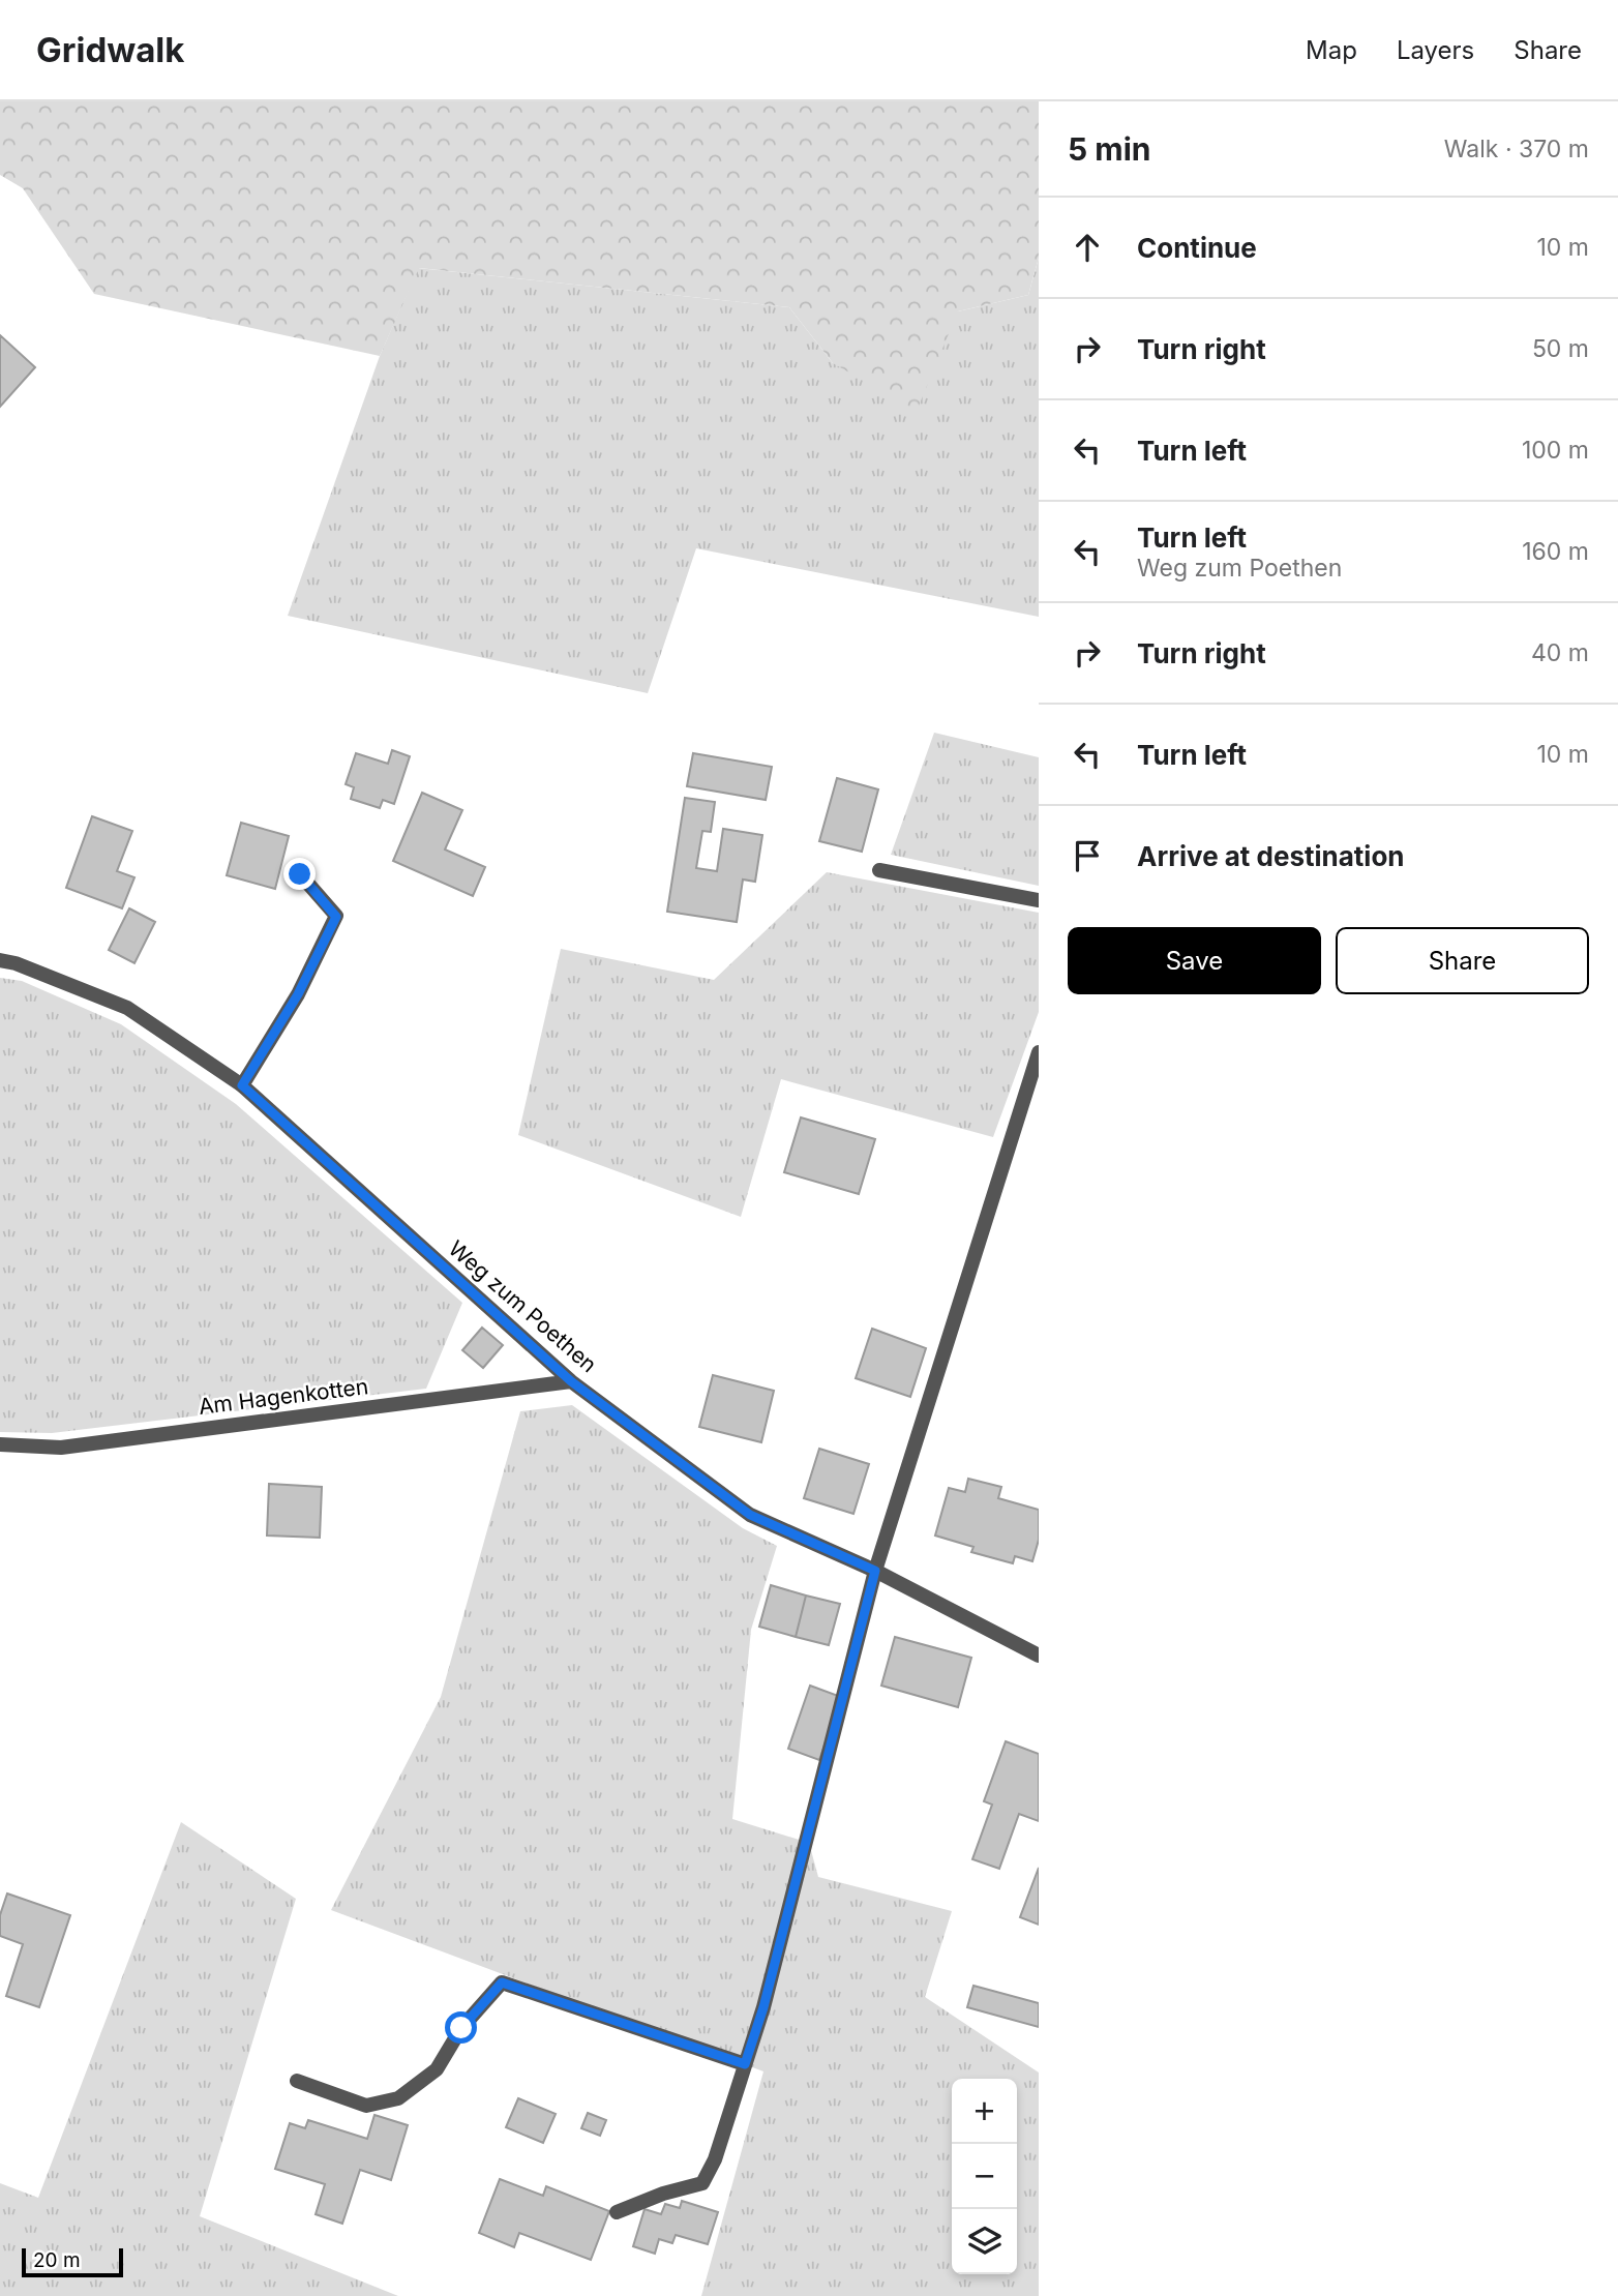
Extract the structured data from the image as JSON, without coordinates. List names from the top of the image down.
{
  "streets": {
    "street": ["Weg zum Poethen", "Am Hagenkotten"]
  },
  "crossings": [
    ["Weg zum Poethen", "Am Hagenkotten"]
  ],
  "scale_bar": "20 m",
  "page": {
    "header": "Gridwalk",
    "nav": ["Map", "Layers", "Share"],
    "heading": ["5 min", "Walk · 370 m"],
    "list": [
      ["Continue", "10 m"],
      ["Turn right", "50 m"],
      ["Turn left", "100 m"],
      ["Turn left", "Weg zum Poethen", "160 m"],
      ["Turn right", "40 m"],
      ["Turn left", "10 m"],
      "Arrive at destination"
    ],
    "buttons": ["Save", "Share"],
    "map_buttons": ["+", "−"],
    "scale": "20 m"
  }
}
